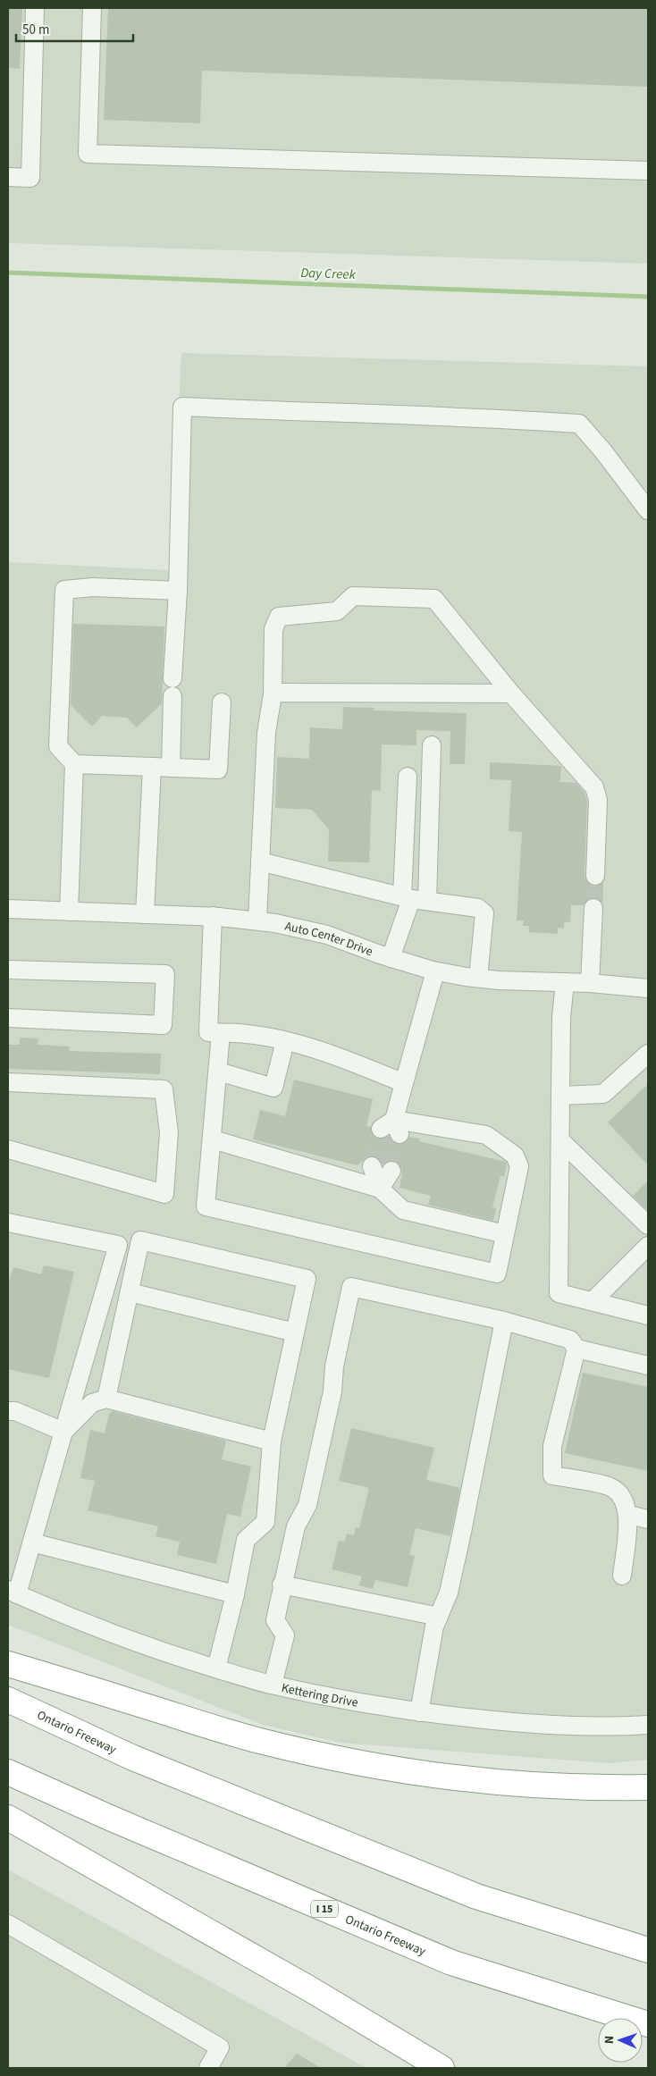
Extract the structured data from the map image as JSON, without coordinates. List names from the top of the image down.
{
  "streets": {
    "highway": ["Ontario Freeway", "I 15"],
    "street": ["Auto Center Drive", "Kettering Drive"]
  },
  "water": ["Day Creek"],
  "scale_bar": "50 m",
  "north": "left"
}
